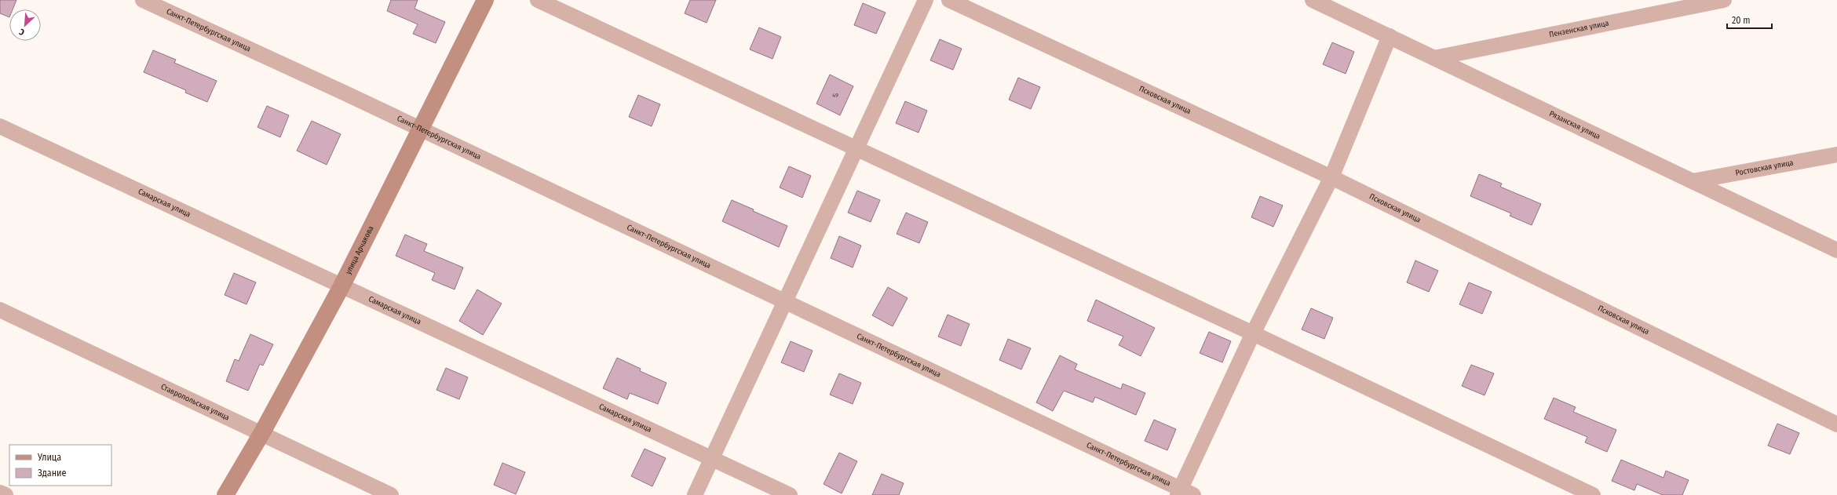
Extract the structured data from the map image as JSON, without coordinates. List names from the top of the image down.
{
  "streets": {
    "street": [
      "Пензенская улица",
      "Санкт-Петербургская улица",
      "Псковская улица",
      "Рязанская улица",
      "Ростовская улица",
      "Самарская улица",
      "улица Арчакова",
      "Ставропольская улица"
    ]
  },
  "crossings": [
    ["Пензенская улица", "Рязанская улица"],
    ["Санкт-Петербургская улица", "улица Арчакова"],
    ["Рязанская улица", "Ростовская улица"],
    ["Самарская улица", "улица Арчакова"],
    ["улица Арчакова", "Ставропольская улица"]
  ],
  "house_numbers": ["49"],
  "legend": ["Улица", "Здание"],
  "scale_bar": "20 m",
  "north": "bottom left"
}
